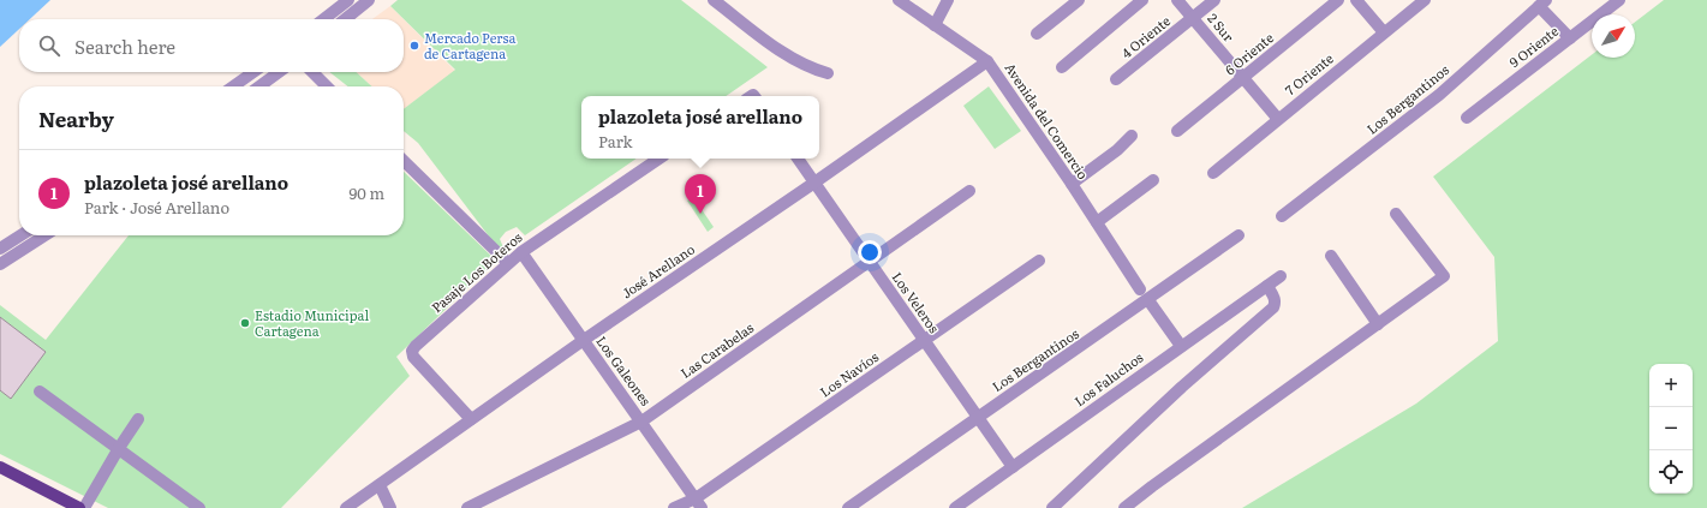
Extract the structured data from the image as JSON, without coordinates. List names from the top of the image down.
{
  "streets": {
    "street": [
      "2 Sur",
      "4 Oriente",
      "9 Oriente",
      "6 Oriente",
      "7 Oriente",
      "Los Bergantinos",
      "Avenida del Comercio",
      "José Arellano",
      "Pasaje Los Boteros",
      "Los Veleros",
      "Las Carabelas",
      "Los Galeones",
      "Los Navíos",
      "Los Faluchos"
    ]
  },
  "crossings": [
    ["2 Sur", "4 Oriente"],
    ["2 Sur", "6 Oriente"],
    ["2 Sur", "7 Oriente"],
    ["Los Bergantinos", "Los Veleros"],
    ["Avenida del Comercio", "José Arellano"],
    ["José Arellano", "Pasaje Los Boteros"],
    ["José Arellano", "Los Veleros"],
    ["José Arellano", "Los Galeones"],
    ["Pasaje Los Boteros", "Los Galeones"],
    ["Los Veleros", "Las Carabelas"],
    ["Los Veleros", "Los Navíos"],
    ["Los Veleros", "Los Faluchos"],
    ["Las Carabelas", "Los Galeones"],
    ["Los Galeones", "Los Navíos"]
  ],
  "places": ["Mercado Persa de Cartagena", "Estadio Municipal Cartagena"],
  "north": "top right",
  "page": {
    "search": "Search here",
    "heading": "Nearby",
    "popup": ["plazoleta josé arellano", "Park"],
    "list": [
      {
        "mark": "1",
        "name": "plazoleta josé arellano",
        "note": "Park · José Arellano",
        "value": "90 m"
      }
    ],
    "pins": "1",
    "map_buttons": ["+", "−"]
  }
}
